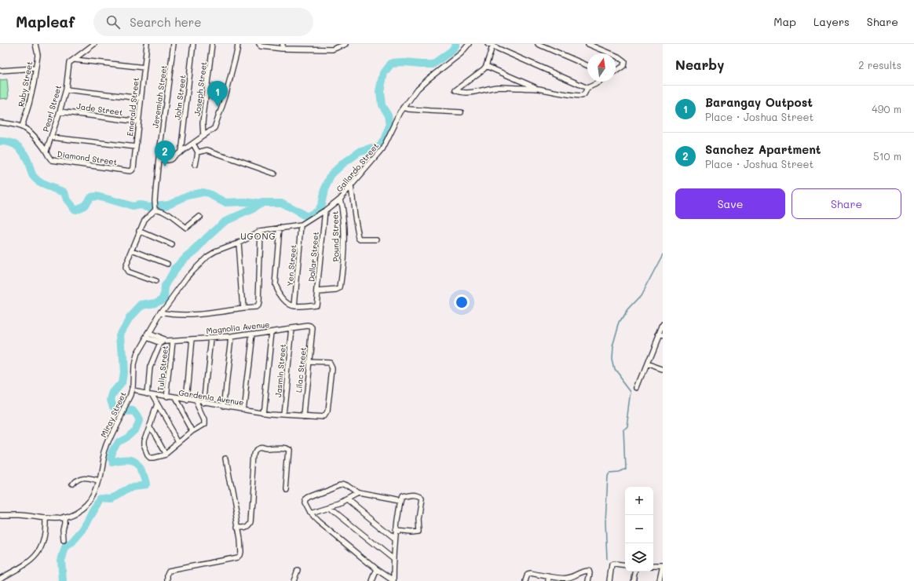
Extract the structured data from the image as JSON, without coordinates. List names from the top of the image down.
{
  "streets": {
    "street": [
      "Ruby Street",
      "Joseph Street",
      "Jeremiah Street",
      "John Street",
      "Emerald Street",
      "Pearl Street",
      "Jade Street",
      "Diamond Street",
      "Gallardo Street",
      "Pound Street",
      "Dollar Street",
      "Yen Street",
      "Magnolia Avenue",
      "Tulip Street",
      "Lilac Street",
      "Jasmin Street",
      "Gardenia Avenue",
      "Miray Street"
    ]
  },
  "crossings": [
    ["Ruby Street", "Diamond Street"],
    ["Emerald Street", "Jade Street"],
    ["Emerald Street", "Diamond Street"],
    ["Pearl Street", "Jade Street"],
    ["Pearl Street", "Diamond Street"],
    ["Gallardo Street", "Pound Street"],
    ["Gallardo Street", "Dollar Street"],
    ["Gallardo Street", "Yen Street"],
    ["Gallardo Street", "Miray Street"],
    ["Pound Street", "Dollar Street"],
    ["Dollar Street", "Yen Street"],
    ["Magnolia Avenue", "Tulip Street"],
    ["Magnolia Avenue", "Lilac Street"],
    ["Magnolia Avenue", "Jasmin Street"],
    ["Magnolia Avenue", "Miray Street"],
    ["Tulip Street", "Gardenia Avenue"],
    ["Lilac Street", "Gardenia Avenue"],
    ["Jasmin Street", "Gardenia Avenue"]
  ],
  "districts": ["UGONG"],
  "north": "top",
  "page": {
    "header": "Mapleaf",
    "search": "Search here",
    "nav": ["Map", "Layers", "Share"],
    "heading": ["Nearby", "2 results"],
    "pins": ["1", "2"],
    "list": [
      {
        "mark": "1",
        "name": "Barangay Outpost",
        "note": "Place · Joshua Street",
        "value": "490 m"
      },
      {
        "mark": "2",
        "name": "Sanchez Apartment",
        "note": "Place · Joshua Street",
        "value": "510 m"
      }
    ],
    "buttons": ["Save", "Share"],
    "map_buttons": ["+", "−"]
  }
}
